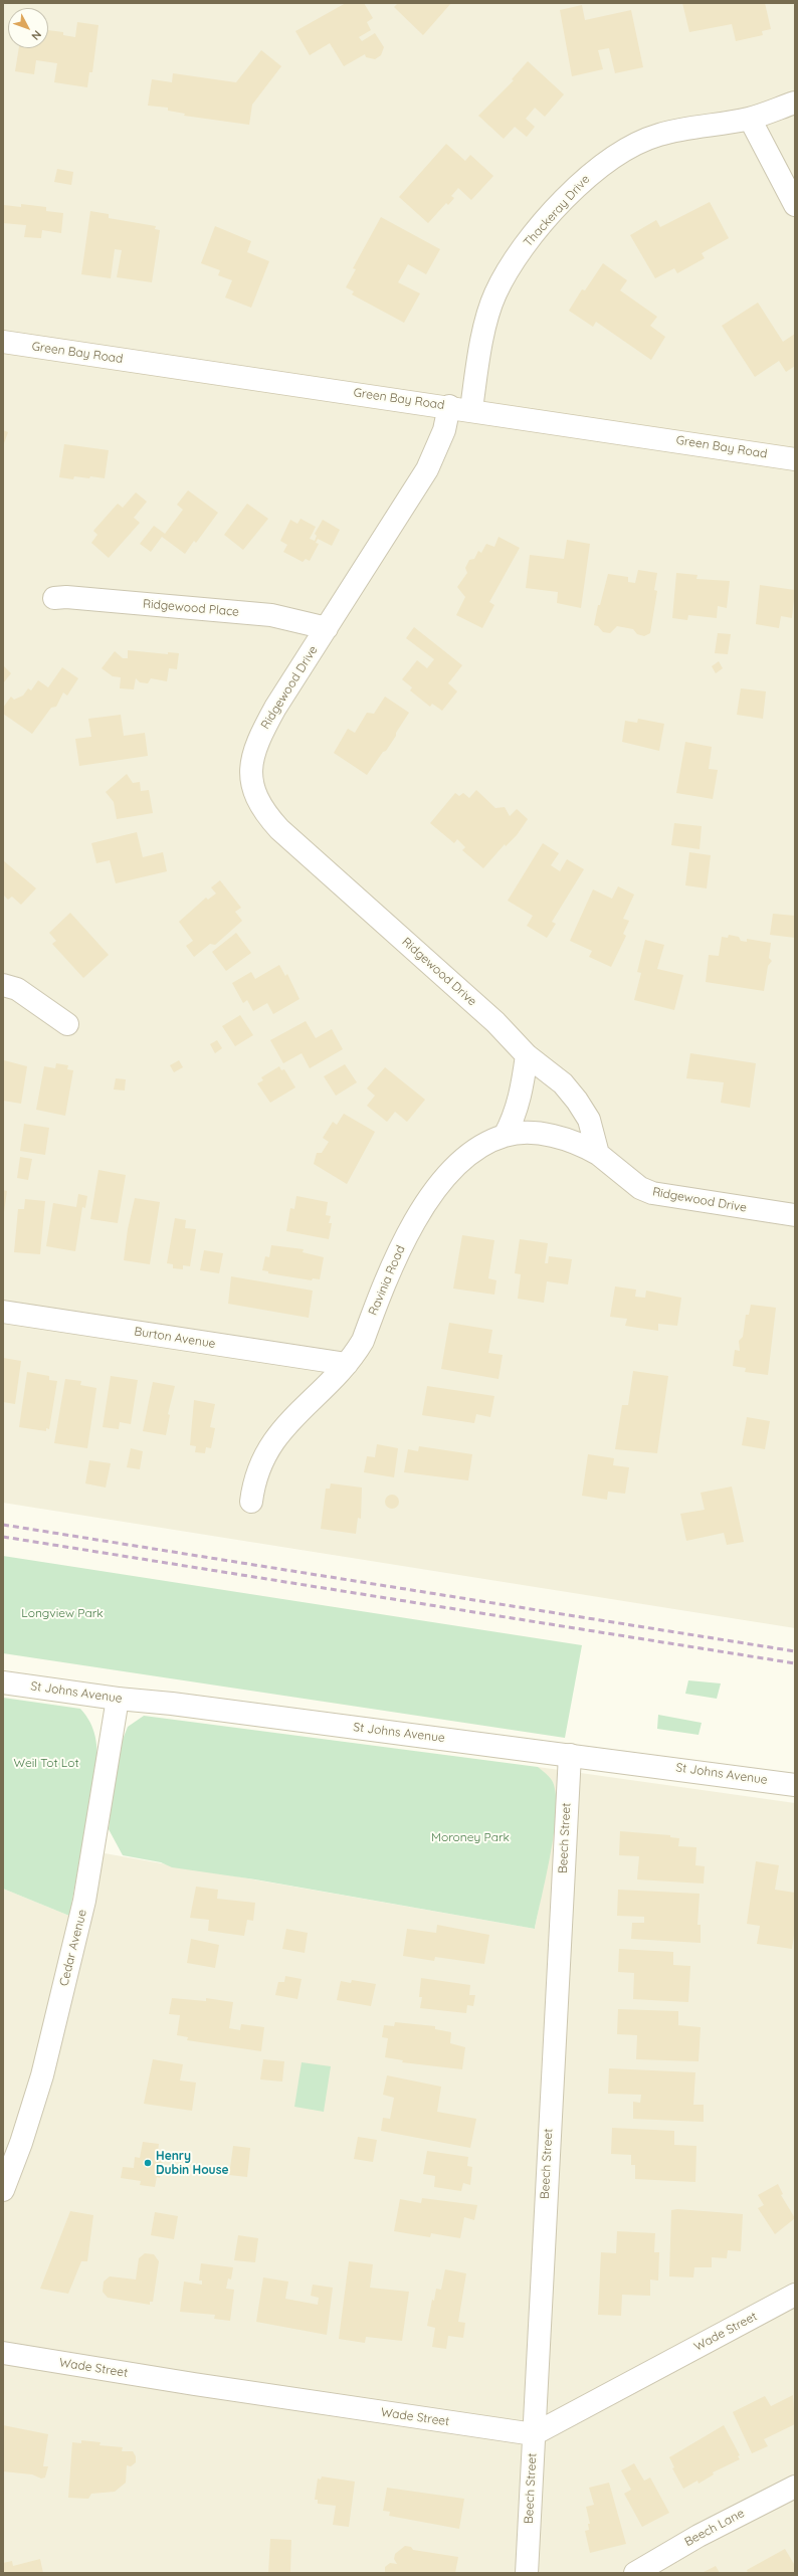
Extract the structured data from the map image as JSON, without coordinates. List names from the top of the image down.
{
  "streets": {
    "street": [
      "Thackeray Drive",
      "Green Bay Road",
      "Ridgewood Place",
      "Ridgewood Drive",
      "Ravinia Road",
      "Burton Avenue",
      "St Johns Avenue",
      "Beech Street",
      "Cedar Avenue",
      "Wade Street",
      "Beech Lane"
    ]
  },
  "crossings": [
    ["Thackeray Drive", "Green Bay Road"],
    ["Green Bay Road", "Ridgewood Drive"],
    ["Ridgewood Place", "Ridgewood Drive"],
    ["Ridgewood Drive", "Ravinia Road"],
    ["Ravinia Road", "Burton Avenue"],
    ["St Johns Avenue", "Beech Street"],
    ["St Johns Avenue", "Cedar Avenue"],
    ["Beech Street", "Wade Street"]
  ],
  "parks": ["Longview Park", "Weil Tot Lot", "Moroney Park"],
  "places": ["Henry Dubin House"],
  "north": "bottom right"
}
